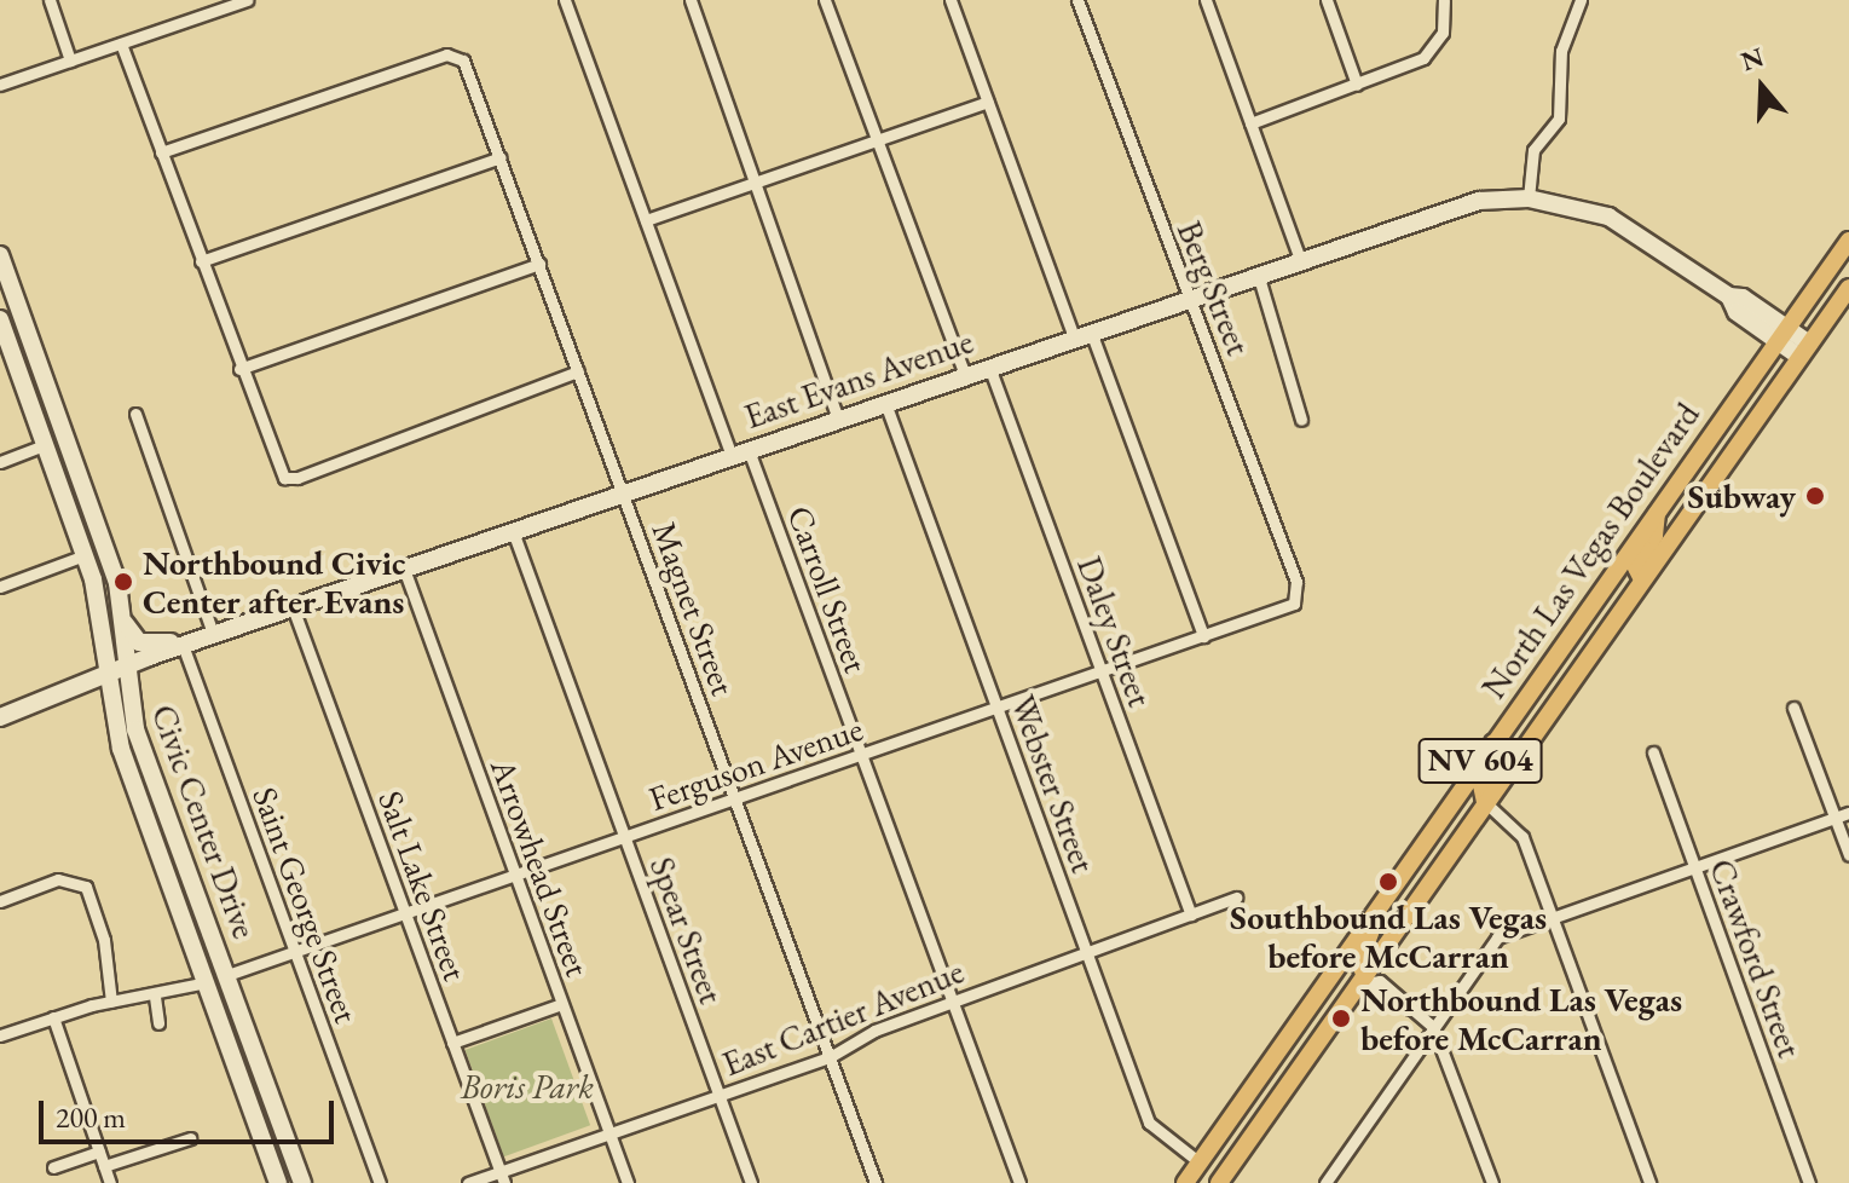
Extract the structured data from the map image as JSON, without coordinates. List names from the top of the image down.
{
  "streets": {
    "main road": [
      "East Evans Avenue",
      "North Las Vegas Boulevard",
      "NV 604",
      "Civic Center Drive"
    ],
    "street": [
      "Berg Street",
      "Carroll Street",
      "Magnet Street",
      "Daley Street",
      "Ferguson Avenue",
      "Webster Street",
      "Arrowhead Street",
      "Salt Lake Street",
      "Saint George Street",
      "Spear Street",
      "Crawford Street",
      "East Cartier Avenue"
    ]
  },
  "crossings": [
    ["Berg Street", "East Evans Avenue"],
    ["Berg Street", "Ferguson Avenue"],
    ["East Evans Avenue", "North Las Vegas Boulevard"],
    ["East Evans Avenue", "Carroll Street"],
    ["East Evans Avenue", "Magnet Street"],
    ["East Evans Avenue", "Daley Street"],
    ["East Evans Avenue", "Webster Street"],
    ["East Evans Avenue", "Civic Center Drive"],
    ["East Evans Avenue", "Arrowhead Street"],
    ["East Evans Avenue", "Salt Lake Street"],
    ["East Evans Avenue", "Saint George Street"],
    ["East Evans Avenue", "Spear Street"],
    ["North Las Vegas Boulevard", "Webster Street"],
    ["Carroll Street", "Ferguson Avenue"],
    ["Carroll Street", "East Cartier Avenue"],
    ["Magnet Street", "Ferguson Avenue"],
    ["Magnet Street", "East Cartier Avenue"],
    ["Daley Street", "Ferguson Avenue"],
    ["Daley Street", "East Cartier Avenue"],
    ["Ferguson Avenue", "Webster Street"],
    ["Ferguson Avenue", "Civic Center Drive"],
    ["Ferguson Avenue", "Arrowhead Street"],
    ["Ferguson Avenue", "Salt Lake Street"],
    ["Ferguson Avenue", "Saint George Street"],
    ["Ferguson Avenue", "Spear Street"],
    ["Webster Street", "East Cartier Avenue"],
    ["Arrowhead Street", "East Cartier Avenue"],
    ["Salt Lake Street", "East Cartier Avenue"],
    ["Spear Street", "East Cartier Avenue"]
  ],
  "parks": ["Boris Park"],
  "places": [
    "Subway",
    "Northbound Civic Center after Evans",
    "Southbound Las Vegas before McCarran",
    "Northbound Las Vegas before McCarran"
  ],
  "scale_bar": "200 m",
  "north": "top"
}
